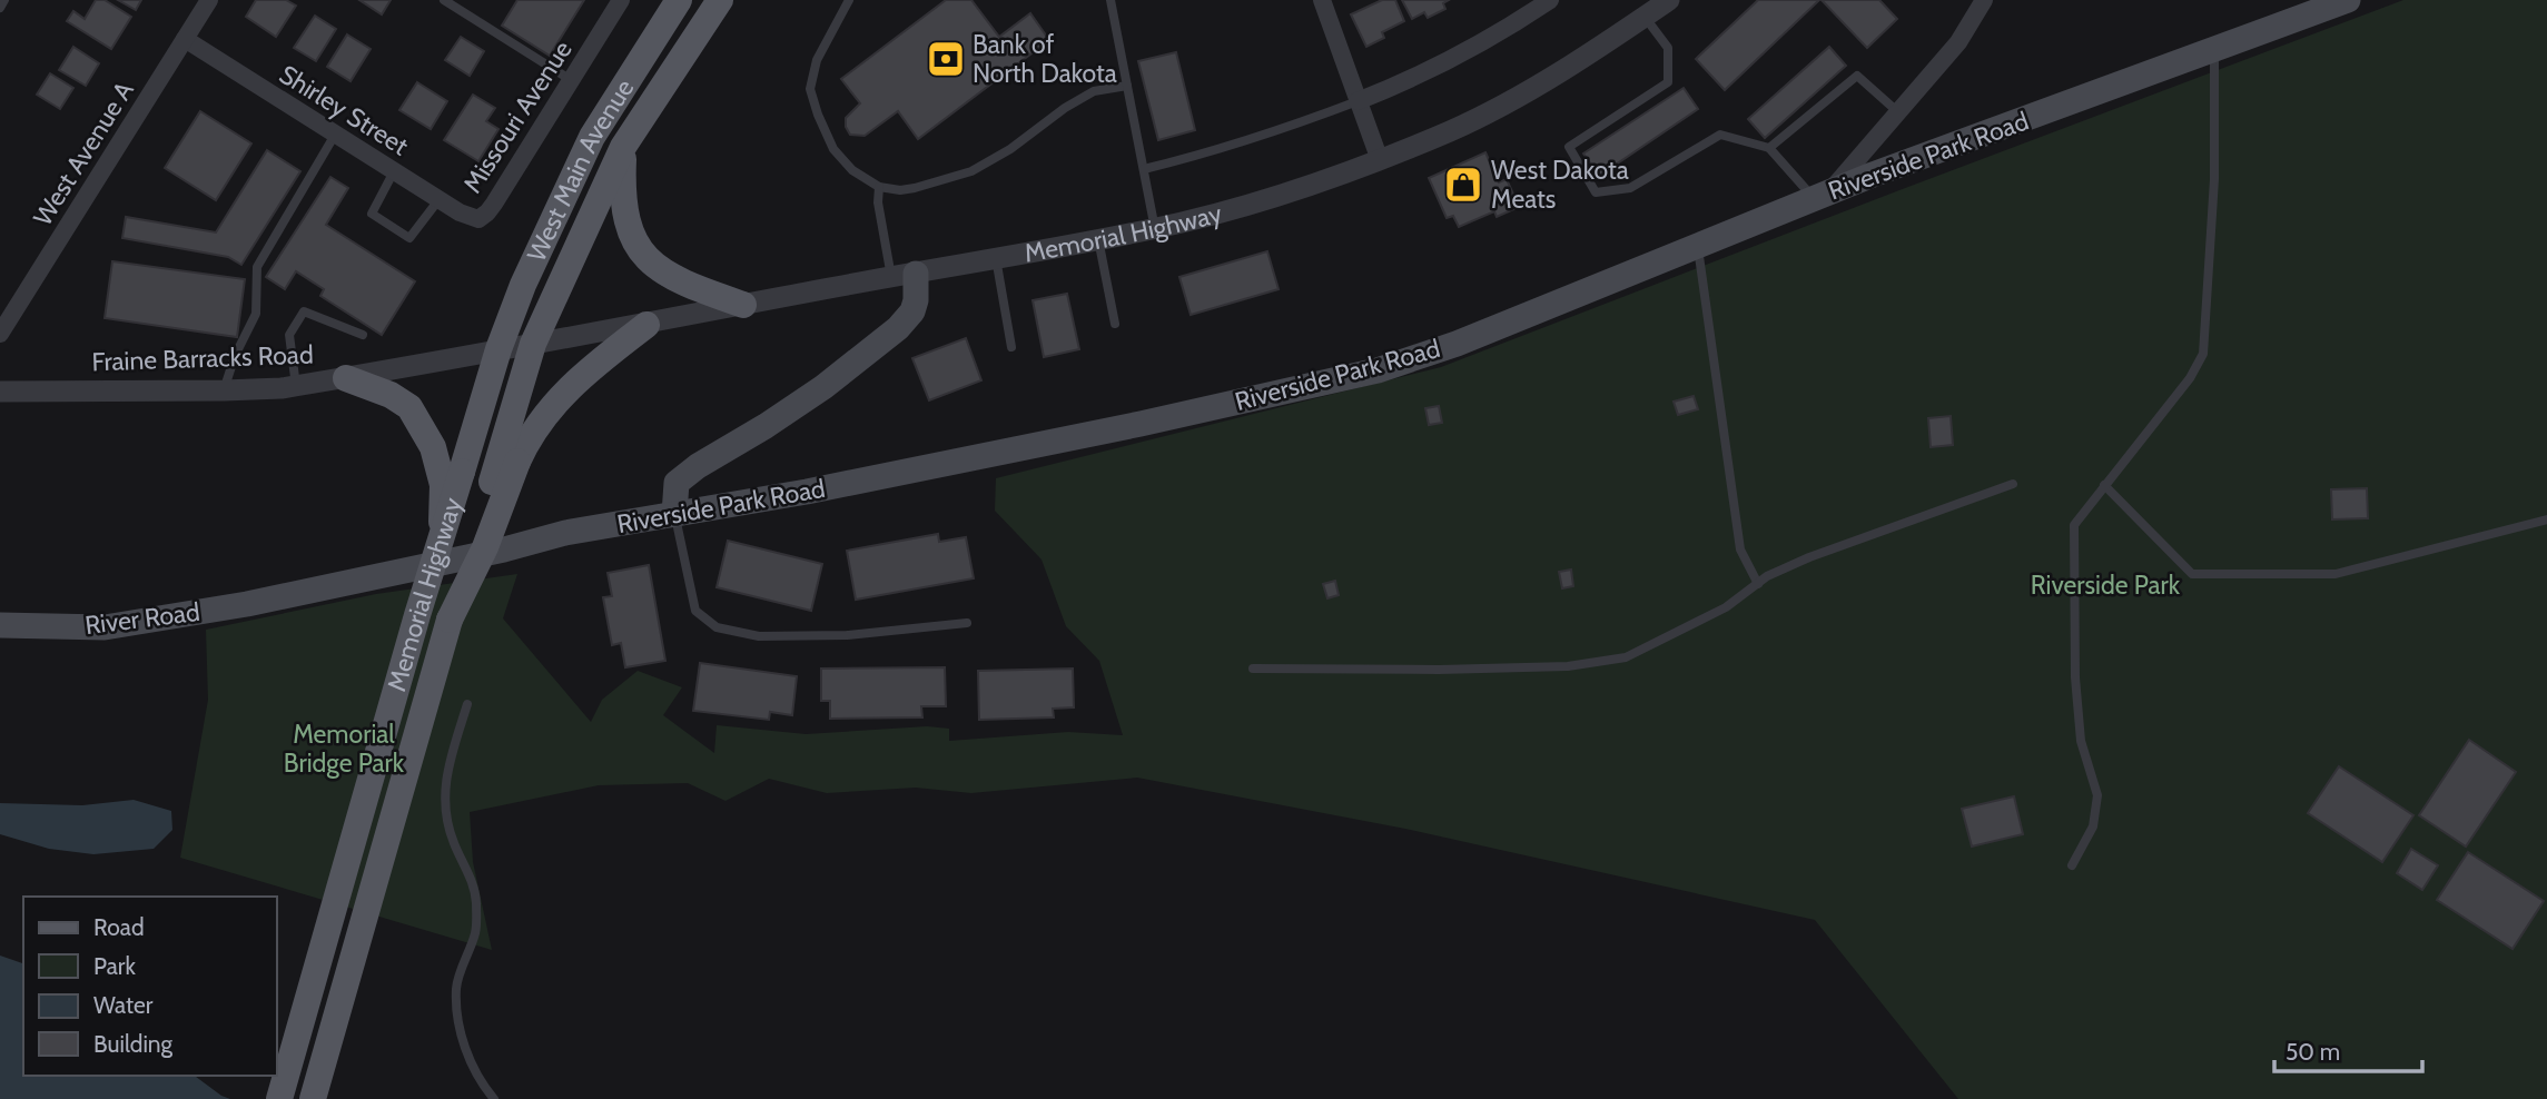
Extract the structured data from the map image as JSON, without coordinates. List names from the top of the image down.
{
  "streets": {
    "main road": [
      "Riverside Park Road",
      "West Main Avenue",
      "Memorial Highway",
      "River Road"
    ],
    "street": [
      "Shirley Street",
      "Missouri Avenue",
      "West Avenue A",
      "Fraine Barracks Road"
    ]
  },
  "crossings": [
    ["Shirley Street", "Missouri Avenue"],
    ["Shirley Street", "West Avenue A"],
    ["Riverside Park Road", "River Road"],
    ["West Main Avenue", "Memorial Highway"],
    ["West Main Avenue", "Fraine Barracks Road"],
    ["Memorial Highway", "Fraine Barracks Road"]
  ],
  "parks": ["Riverside Park", "Memorial Bridge Park"],
  "places": {
    "bank": ["Bank of North Dakota"],
    "shop": ["West Dakota Meats"]
  },
  "legend": [
    "Road",
    "Park",
    "Water",
    "Building"
  ],
  "scale_bar": "50 m"
}
